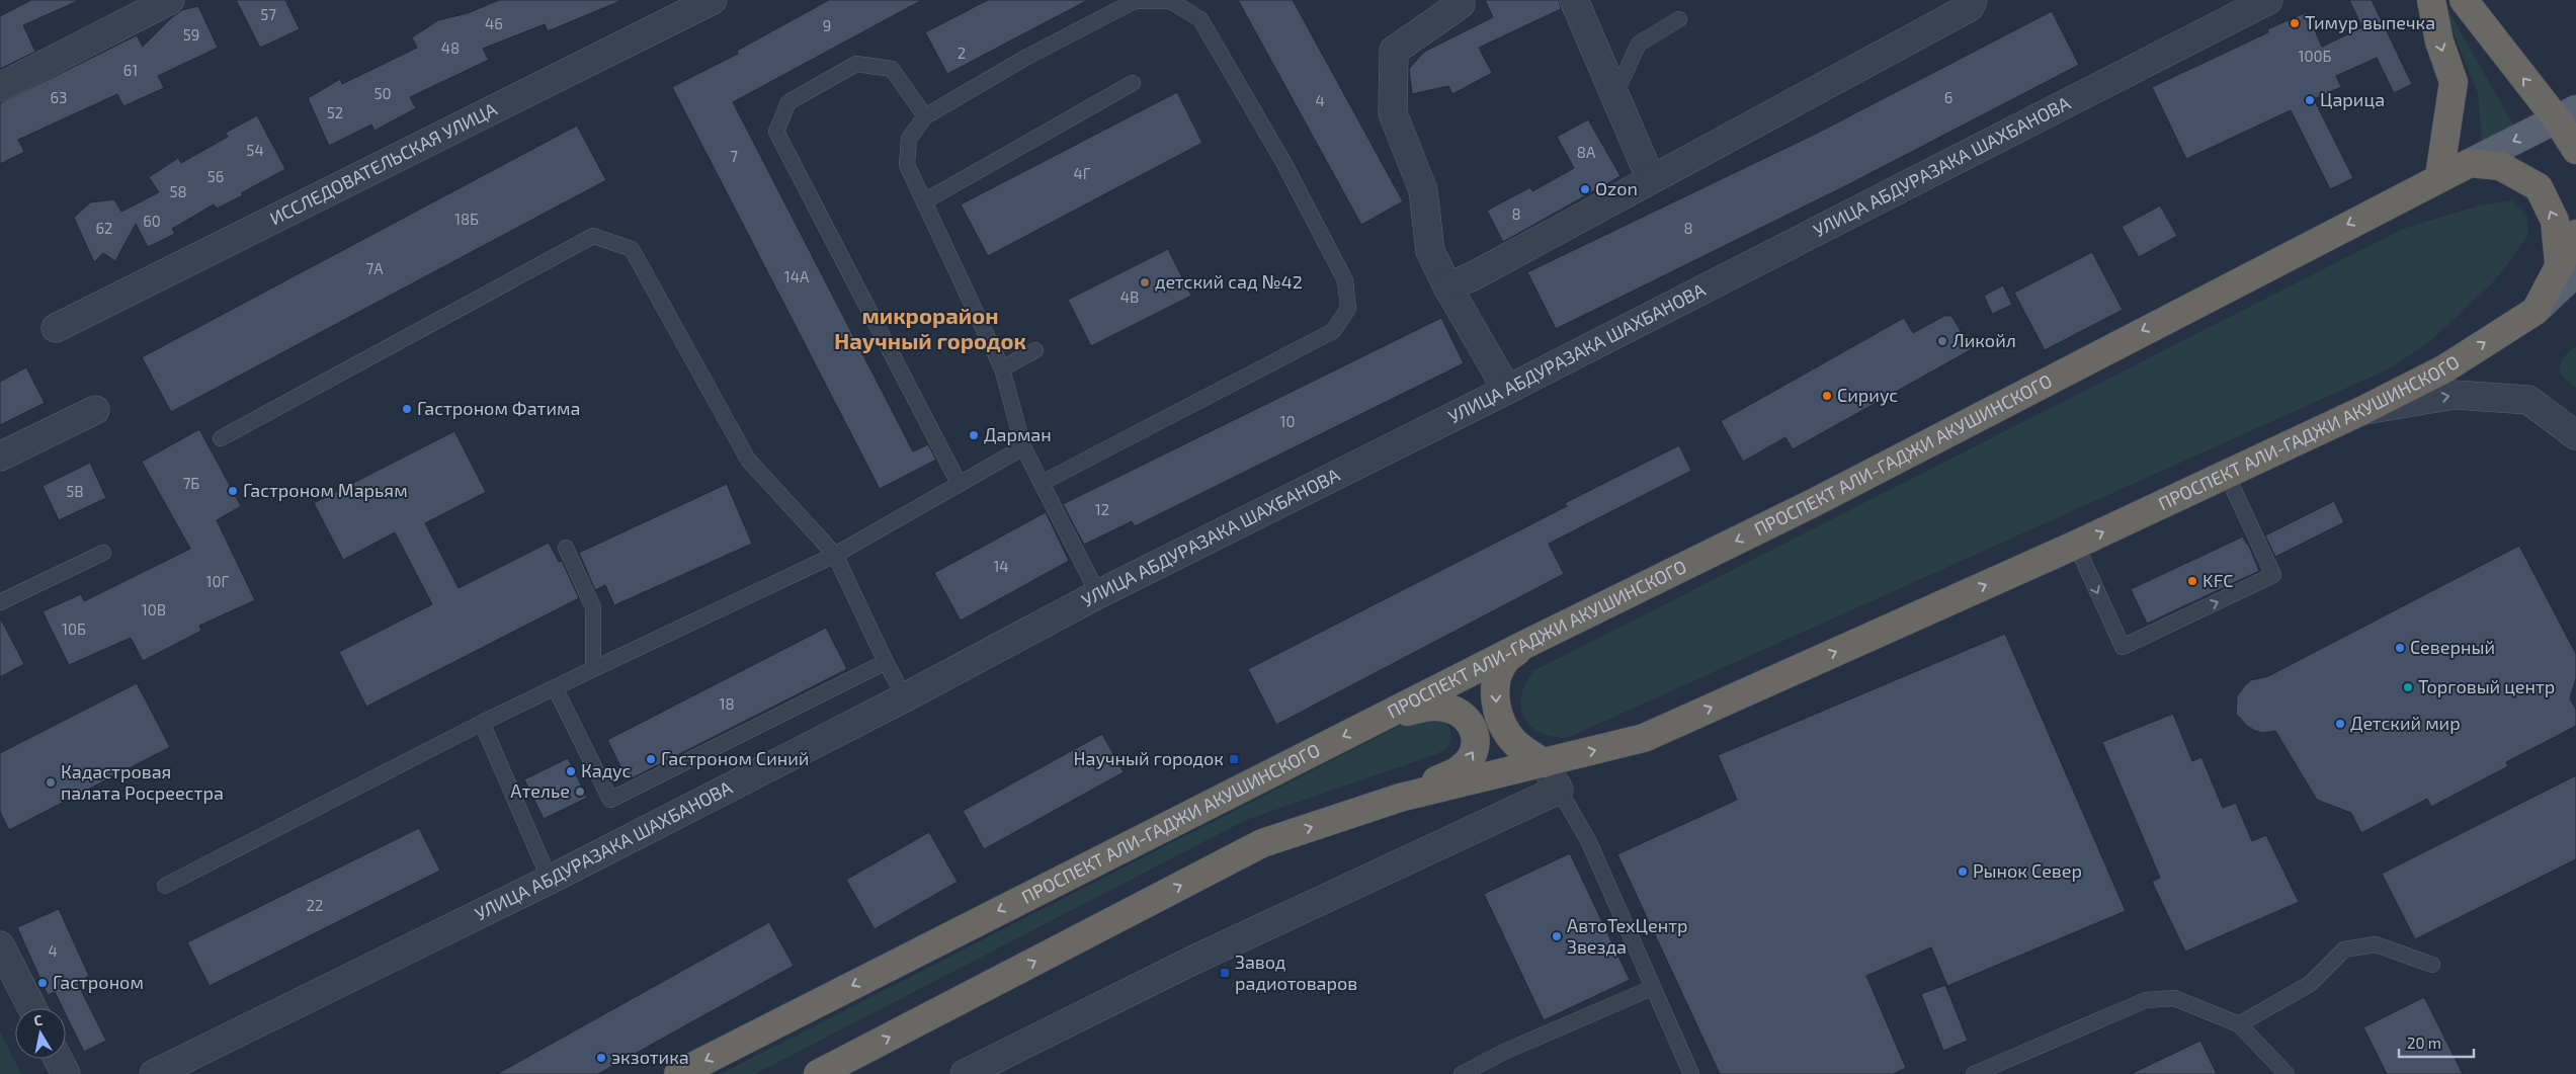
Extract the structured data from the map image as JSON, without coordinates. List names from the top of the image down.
{
  "streets": {
    "highway": ["ПРОСПЕКТ АЛИ-ГАДЖИ АКУШИНСКОГО"],
    "street": ["ИССЛЕДОВАТЕЛЬСКАЯ УЛИЦА", "УЛИЦА АБДУРАЗАКА ШАХБАНОВА"]
  },
  "districts": ["микрорайон Научный городок"],
  "places": {
    "other": [
      "Тимур выпечка",
      "Царица",
      "Ozon",
      "детский сад №42",
      "Ликойл",
      "Сириус",
      "Гастроном Фатима",
      "Дарман",
      "Гастроном Марьям",
      "KFC",
      "Северный",
      "Торговый центр",
      "Детский мир",
      "Гастроном Синий",
      "Кадус",
      "Кадастровая палата Росреестра",
      "Ателье",
      "Рынок Север",
      "АвтоТехЦентр Звезда",
      "Гастроном",
      "экзотика"
    ],
    "transit": ["Научный городок", "Завод радиотоваров"]
  },
  "house_numbers": [
    "57",
    "46",
    "9",
    "59",
    "48",
    "2",
    "100Б",
    "61",
    "50",
    "63",
    "6",
    "4",
    "52",
    "54",
    "8А",
    "7",
    "4Г",
    "56",
    "58",
    "8",
    "18Б",
    "60",
    "62",
    "8",
    "7А",
    "14А",
    "4В",
    "10",
    "7Б",
    "5В",
    "12",
    "14",
    "10Г",
    "10В",
    "10Б",
    "18",
    "22",
    "4"
  ],
  "scale_bar": "20 m",
  "north": "top"
}
